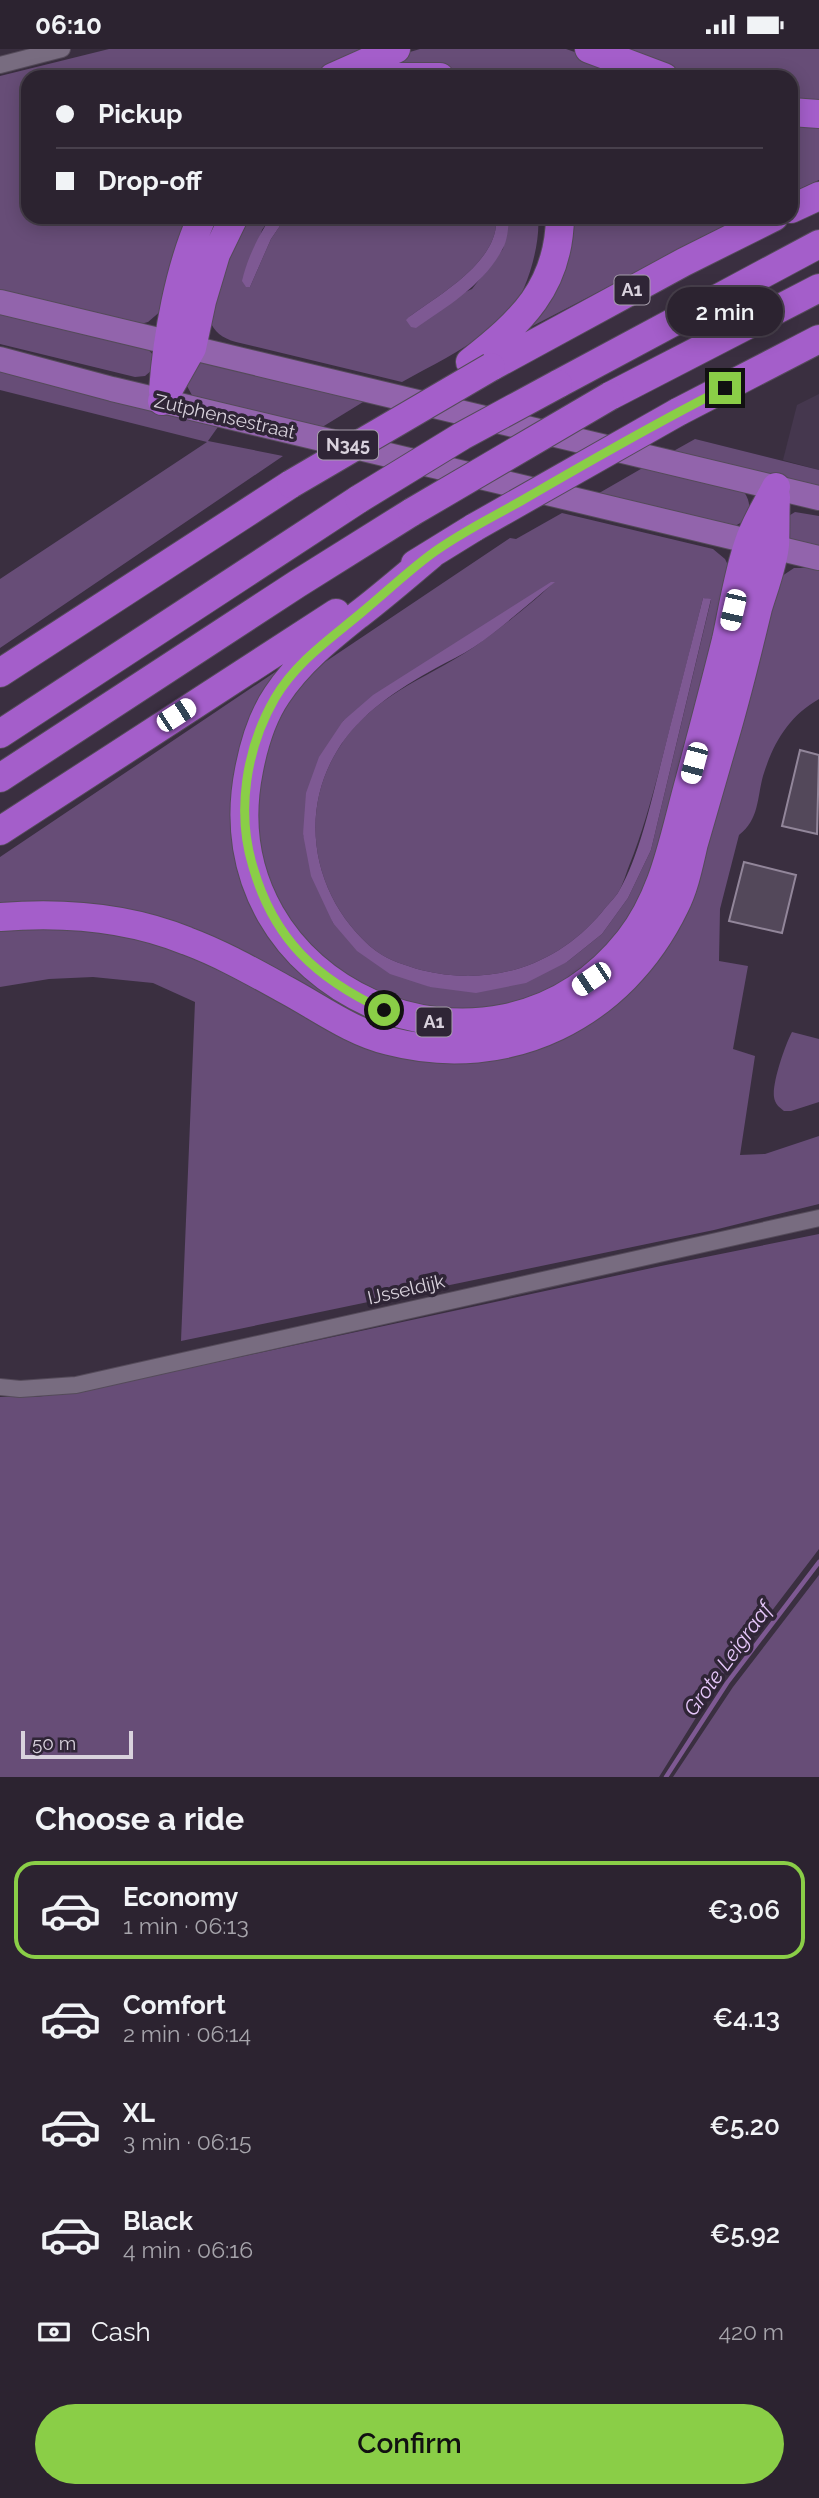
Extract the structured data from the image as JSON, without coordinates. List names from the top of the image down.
{
  "streets": {
    "highway": ["A1"],
    "main road": ["Zutphensestraat", "N345"],
    "street": ["IJsseldijk"]
  },
  "crossings": [
    ["A1", "Zutphensestraat"]
  ],
  "water": ["Grote Leigraaf"],
  "scale_bar": "50 m",
  "page": {
    "status": "06:10",
    "banner": ["Pickup", "Drop-off"],
    "bubble": "2 min",
    "scale": "50 m",
    "heading": "Choose a ride",
    "list": [
      {
        "name": "Economy",
        "note": "1 min · 06:13",
        "value": "€3.06"
      },
      {
        "name": "Comfort",
        "note": "2 min · 06:14",
        "value": "€4.13"
      },
      {
        "name": "XL",
        "note": "3 min · 06:15",
        "value": "€5.20"
      },
      {
        "name": "Black",
        "note": "4 min · 06:16",
        "value": "€5.92"
      }
    ],
    "pay": ["Cash", "420 m"],
    "buttons": "Confirm"
  }
}
